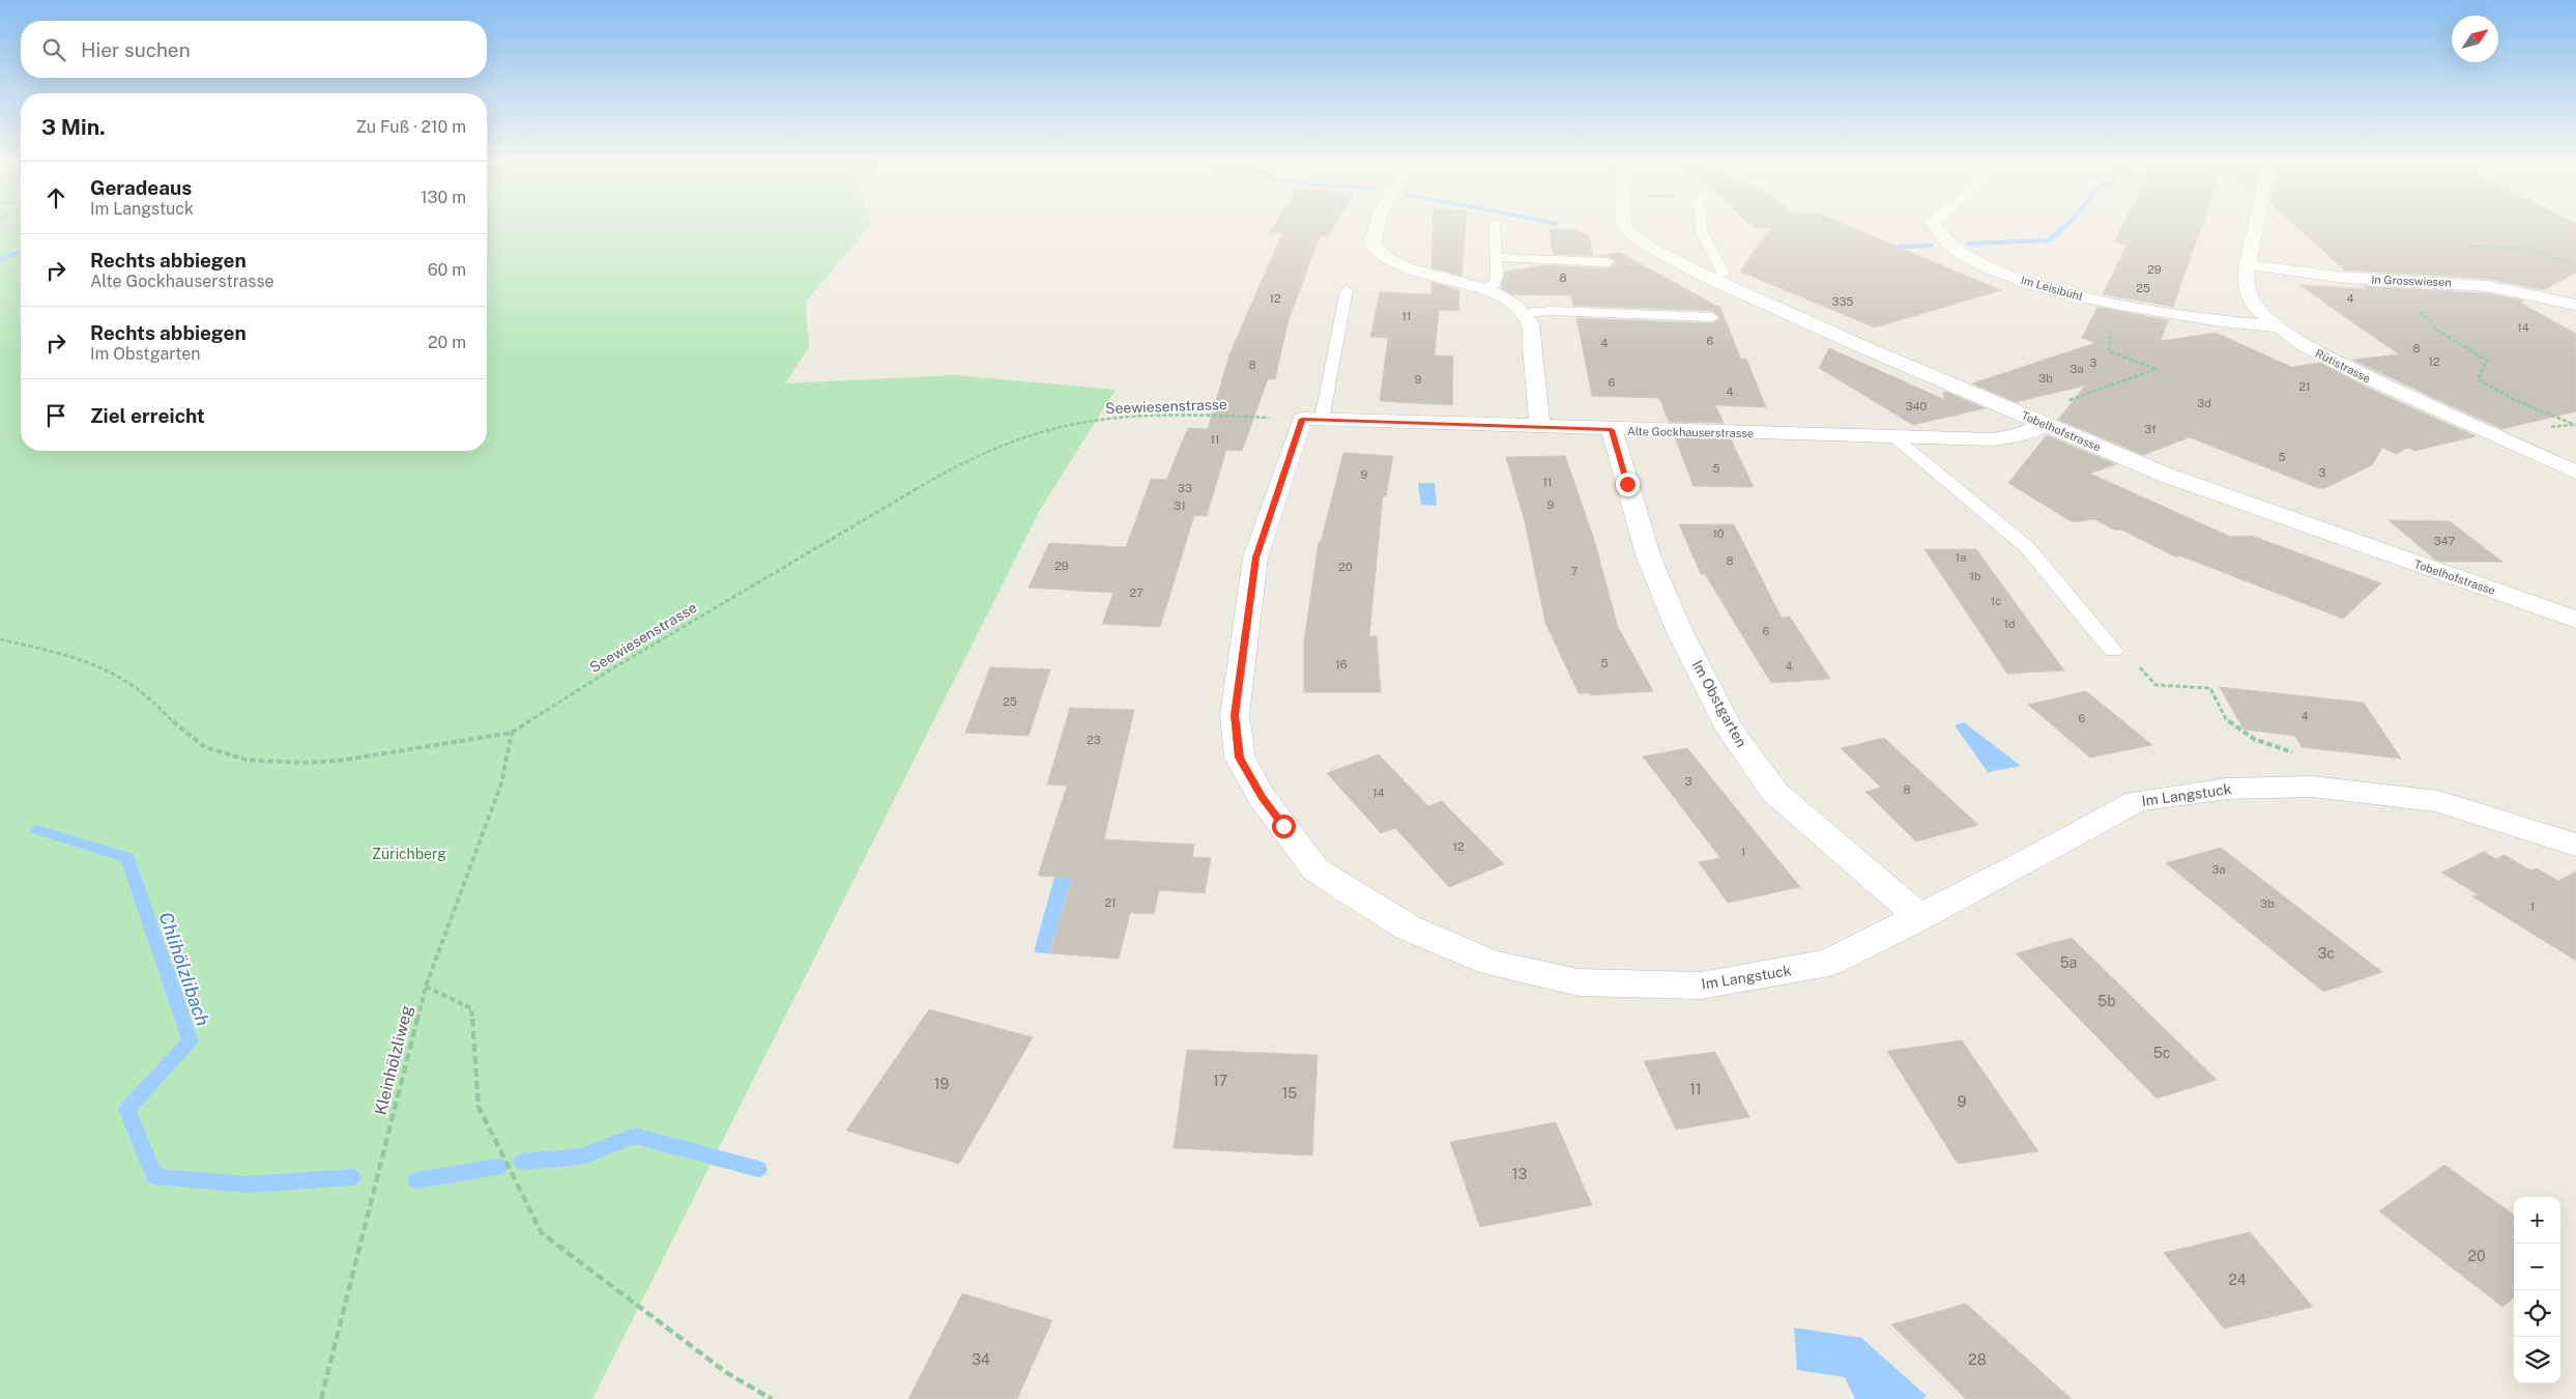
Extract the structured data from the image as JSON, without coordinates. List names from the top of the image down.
{
  "streets": {
    "street": [
      "In Grosswiesen",
      "Im Leisibühl",
      "Rütistrasse",
      "Tobelhofstrasse",
      "Alte Gockhauserstrasse",
      "Im Obstgarten",
      "Im Langstuck"
    ],
    "path": ["Seewiesenstrasse", "Kleinhölzliweg"]
  },
  "crossings": [
    ["In Grosswiesen", "Rütistrasse"],
    ["Im Leisibühl", "Rütistrasse"],
    ["Seewiesenstrasse", "Alte Gockhauserstrasse"],
    ["Seewiesenstrasse", "Im Langstuck"],
    ["Seewiesenstrasse", "Kleinhölzliweg"],
    ["Tobelhofstrasse", "Alte Gockhauserstrasse"],
    ["Alte Gockhauserstrasse", "Im Obstgarten"],
    ["Alte Gockhauserstrasse", "Im Langstuck"],
    ["Im Obstgarten", "Im Langstuck"]
  ],
  "water": ["Chlihölzlibach"],
  "parks": ["Zürichberg"],
  "house_numbers": [
    "29",
    "8",
    "25",
    "12",
    "4",
    "335",
    "11",
    "14",
    "6",
    "4",
    "8",
    "12",
    "3",
    "8",
    "3a",
    "3b",
    "9",
    "6",
    "21",
    "4",
    "3d",
    "340",
    "3f",
    "11",
    "5",
    "5",
    "3",
    "9",
    "11",
    "33",
    "9",
    "31",
    "10",
    "347",
    "1a",
    "8",
    "29",
    "20",
    "7",
    "1b",
    "27",
    "1c",
    "1d",
    "6",
    "5",
    "16",
    "4",
    "25",
    "4",
    "6",
    "23",
    "3",
    "8",
    "14",
    "12",
    "1",
    "3a",
    "21",
    "3b",
    "1",
    "3c",
    "5a",
    "5b",
    "5c",
    "17",
    "19",
    "11",
    "15",
    "9",
    "13",
    "20",
    "24",
    "34",
    "28"
  ],
  "north": "top right",
  "page": {
    "search": "Hier suchen",
    "heading": ["3 Min.", "Zu Fuß · 210 m"],
    "list": [
      ["Geradeaus", "Im Langstuck", "130 m"],
      ["Rechts abbiegen", "Alte Gockhauserstrasse", "60 m"],
      ["Rechts abbiegen", "Im Obstgarten", "20 m"],
      "Ziel erreicht"
    ],
    "map_buttons": ["+", "−"]
  }
}
